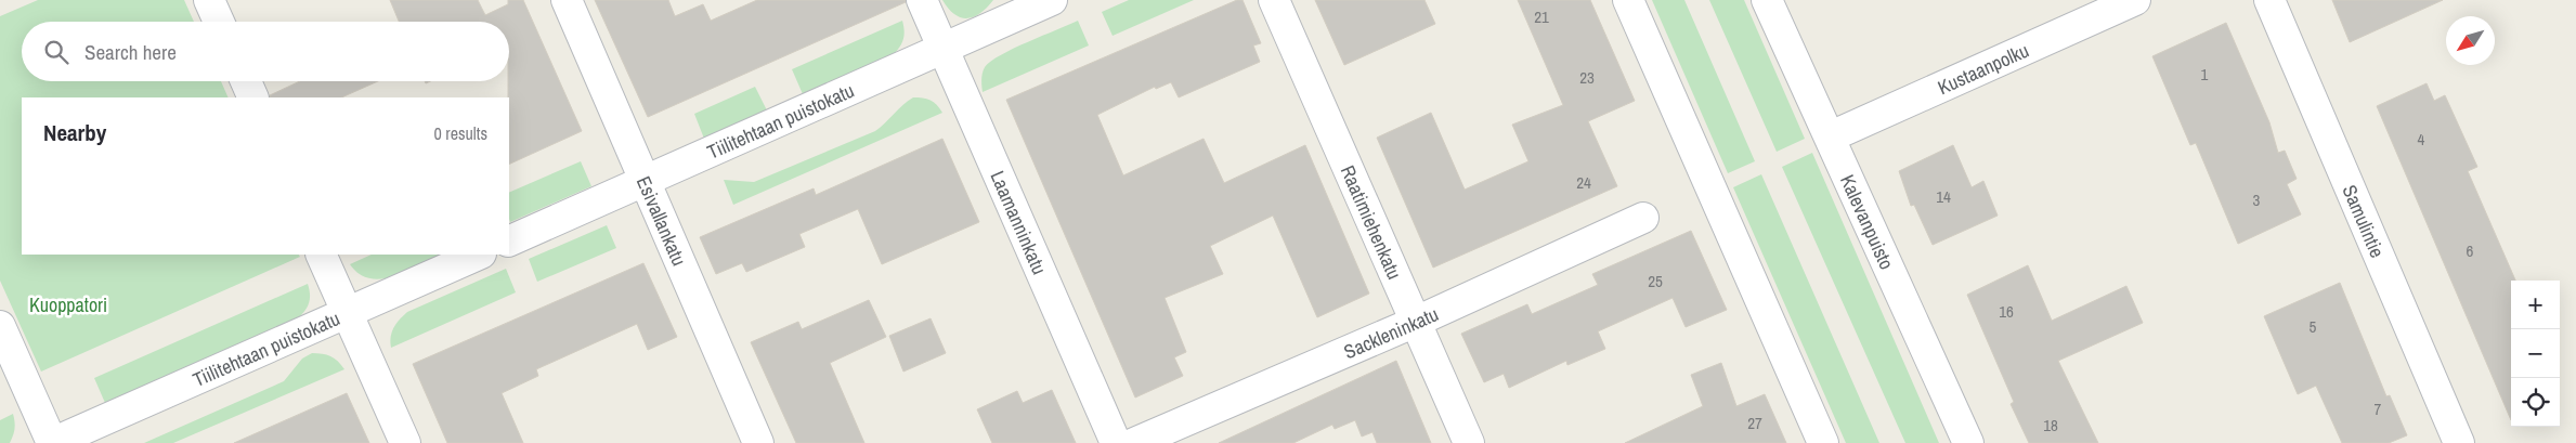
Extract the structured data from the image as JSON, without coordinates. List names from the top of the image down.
{
  "streets": {
    "street": [
      "Kustaanpolku",
      "Tiilitehtaan puistokatu",
      "Raatimiehenkatu",
      "Kalevanpuisto",
      "Samulintie",
      "Esivallankatu",
      "Laamanninkatu",
      "Sackleninkatu"
    ]
  },
  "crossings": [
    ["Kustaanpolku", "Kalevanpuisto"],
    ["Tiilitehtaan puistokatu", "Esivallankatu"],
    ["Tiilitehtaan puistokatu", "Laamanninkatu"],
    ["Raatimiehenkatu", "Sackleninkatu"]
  ],
  "parks": ["Kuoppatori"],
  "house_numbers": [
    "21",
    "1",
    "23",
    "4",
    "24",
    "14",
    "3",
    "6",
    "25",
    "16",
    "5",
    "7",
    "27",
    "18"
  ],
  "north": "bottom left",
  "page": {
    "search": "Search here",
    "heading": ["Nearby", "0 results"],
    "map_buttons": ["+", "−"]
  }
}
